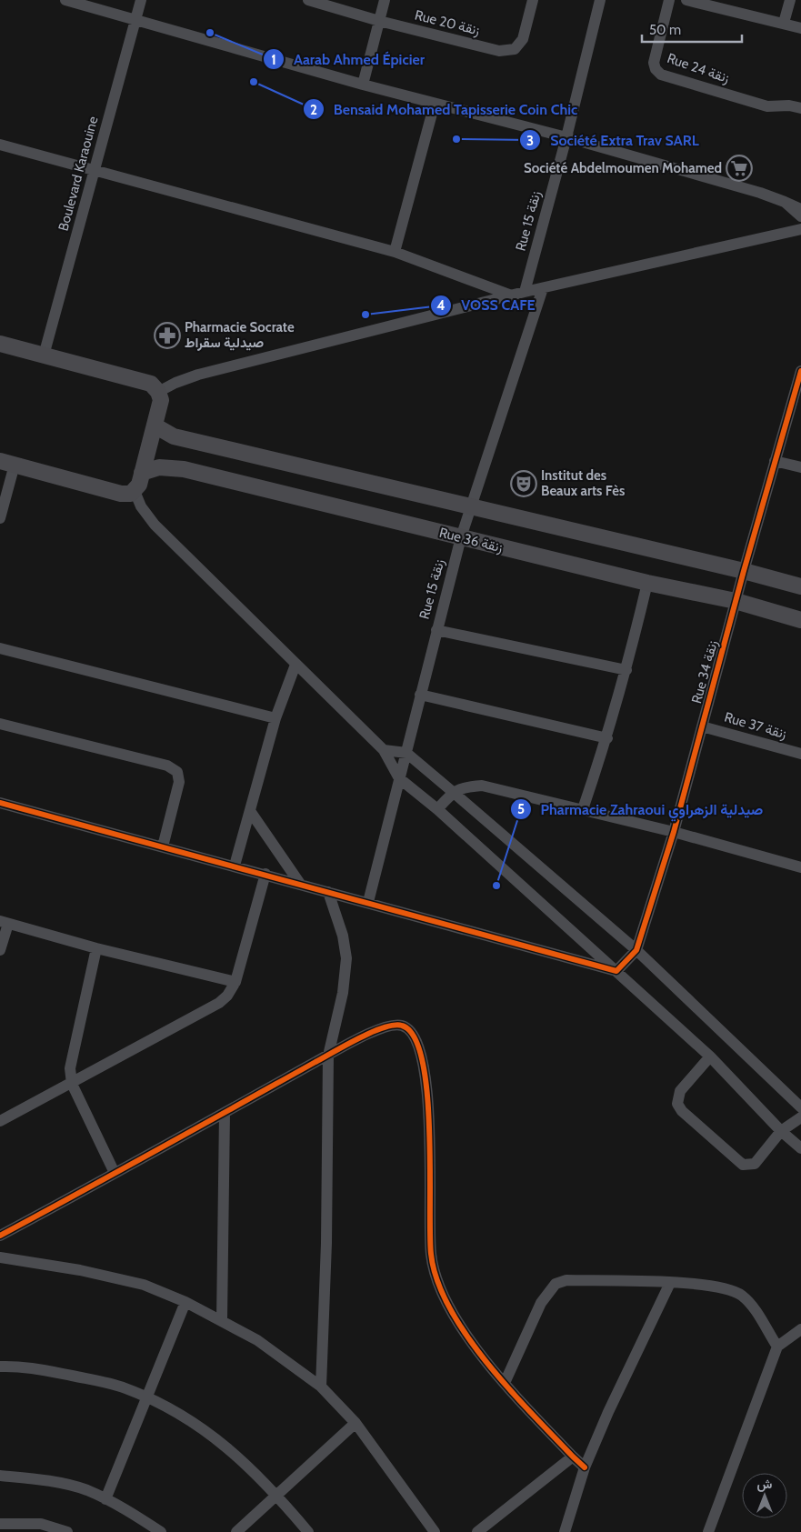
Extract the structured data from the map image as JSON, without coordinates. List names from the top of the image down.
{
  "streets": {
    "street": [
      "Rue 20 زنقة",
      "Rue 24 زنقة",
      "Boulevard Karaouine",
      "Rue 15 زنقة",
      "Rue 36 زنقة",
      "Rue 34 زنقة",
      "Rue 37 زنقة"
    ]
  },
  "crossings": [
    ["Rue 15 زنقة", "Rue 36 زنقة"],
    ["Rue 36 زنقة", "Rue 34 زنقة"],
    ["Rue 34 زنقة", "Rue 37 زنقة"]
  ],
  "places": {
    "other": [
      "Aarab Ahmed Épicier",
      "Bensaid Mohamed Tapisserie Coin Chic",
      "Société Extra Trav SARL",
      "VOSS CAFE",
      "Pharmacie Zahraoui صيدلية الزهراوي"
    ],
    "supermarket": ["Société Abdelmoumen Mohamed"],
    "pharmacy": ["Pharmacie Socrate صيدلية سقراط"],
    "theatre": ["Institut des Beaux arts Fès"]
  },
  "scale_bar": "50 m",
  "north": "top"
}
